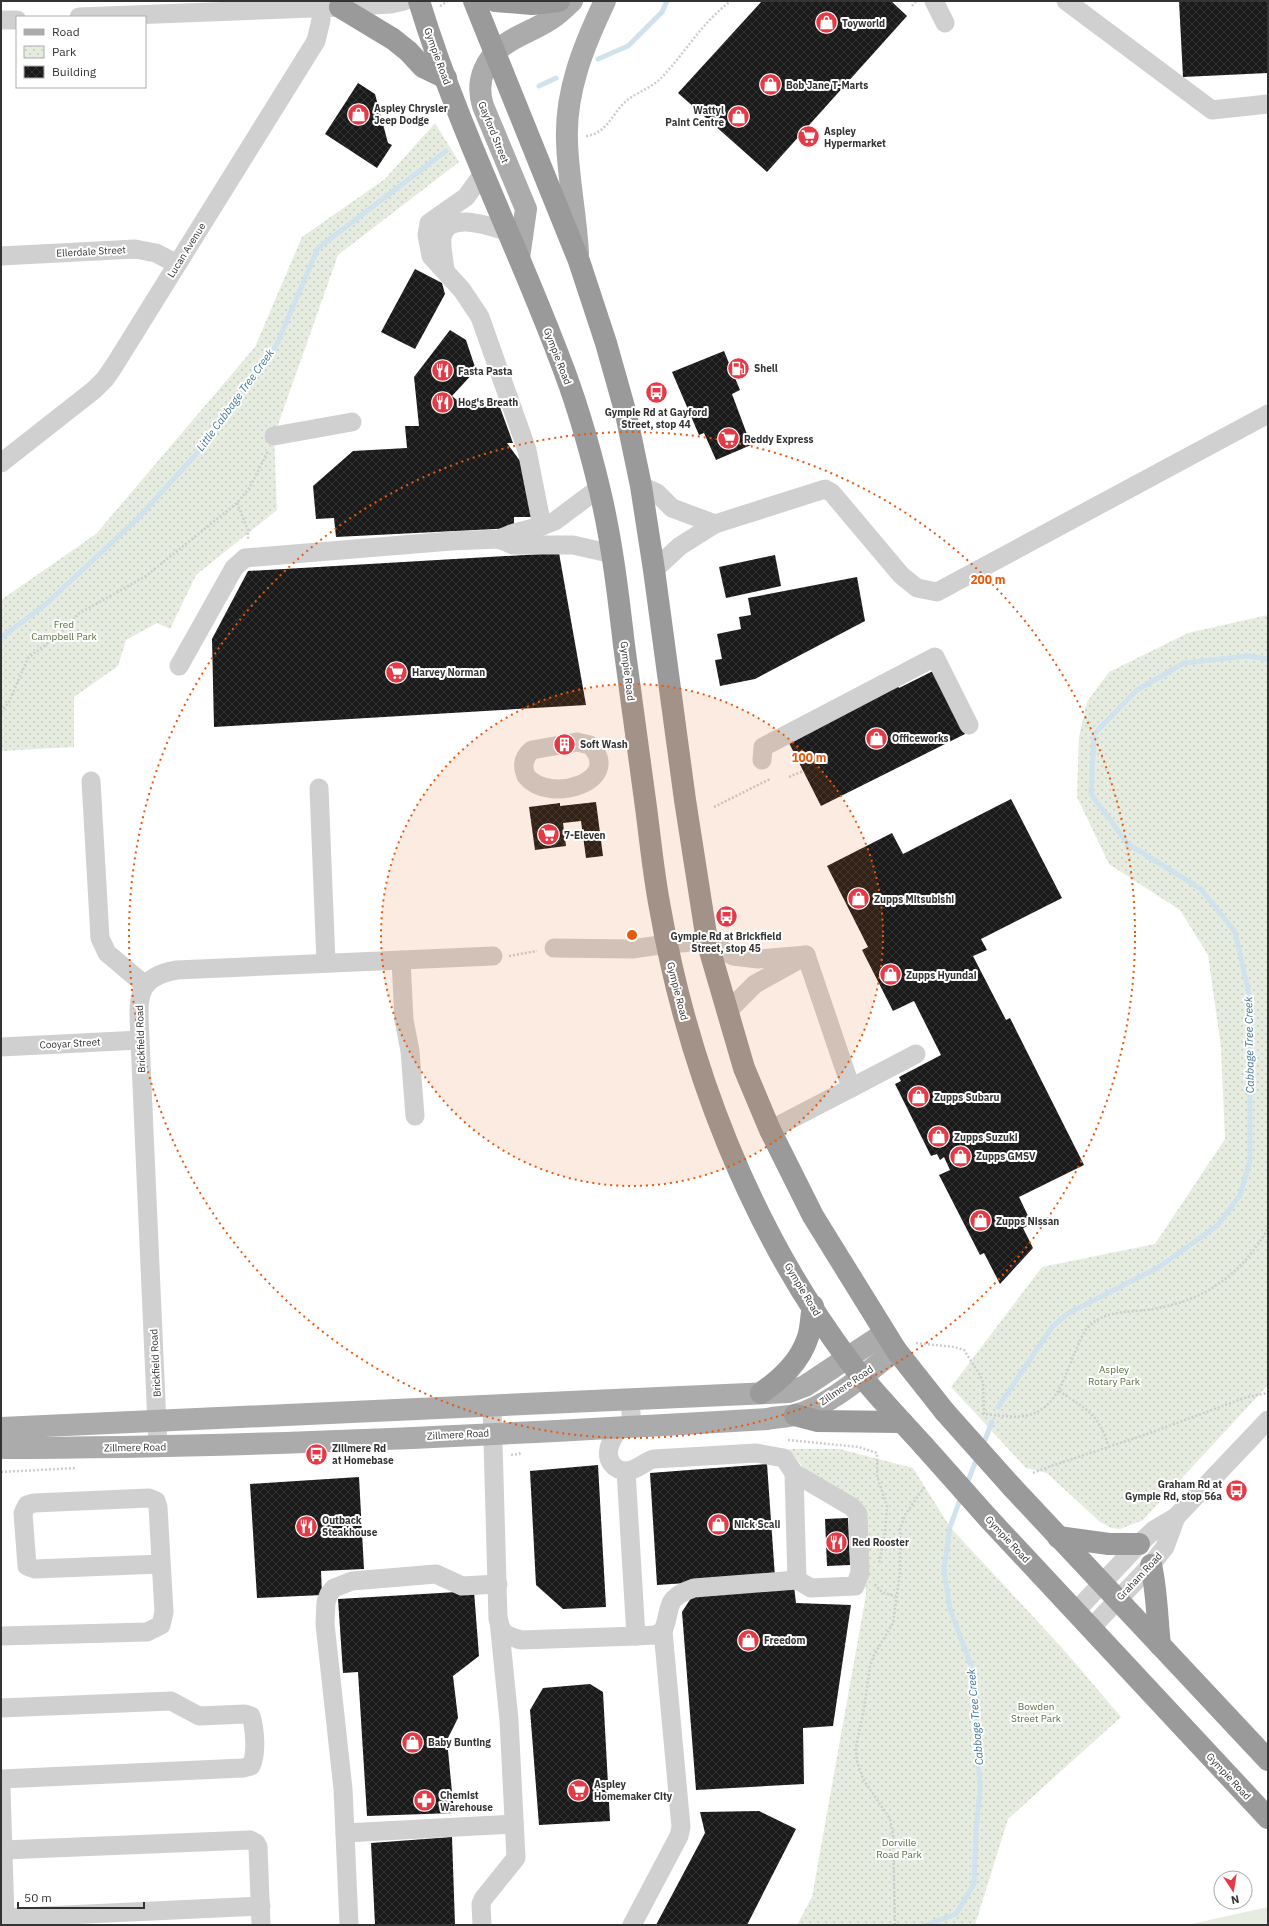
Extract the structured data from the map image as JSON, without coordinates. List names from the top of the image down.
{
  "streets": {
    "highway": ["Gympie Road"],
    "main road": ["Gayford Street", "Zillmere Road"],
    "street": [
      "Lucan Avenue",
      "Ellerdale Street",
      "Brickfield Road",
      "Cooyar Street",
      "Graham Road"
    ]
  },
  "crossings": [
    ["Gympie Road", "Gayford Street"],
    ["Gympie Road", "Zillmere Road"],
    ["Gympie Road", "Graham Road"],
    ["Lucan Avenue", "Ellerdale Street"],
    ["Brickfield Road", "Cooyar Street"],
    ["Brickfield Road", "Zillmere Road"]
  ],
  "water": ["Little Cabbage Tree Creek", "Cabbage Tree Creek"],
  "parks": [
    "Fred Campbell Park",
    "Aspley Rotary Park",
    "Bowden Street Park",
    "Dorville Road Park"
  ],
  "places": {
    "shop": [
      "Toyworld",
      "Bob Jane T-Marts",
      "Aspley Chrysler Jeep Dodge",
      "Wattyl Paint Centre",
      "Officeworks",
      "Zupps Mitsubishi",
      "Zupps Hyundai",
      "Zupps Subaru",
      "Zupps Suzuki",
      "Zupps GMSV",
      "Zupps Nissan",
      "Nick Scali",
      "Freedom",
      "Baby Bunting"
    ],
    "supermarket": [
      "Aspley Hypermarket",
      "Reddy Express",
      "Harvey Norman",
      "7-Eleven",
      "Aspley Homemaker City"
    ],
    "fuel station": ["Shell"],
    "restaurant": [
      "Fasta Pasta",
      "Hog's Breath",
      "Outback Steakhouse",
      "Red Rooster"
    ],
    "bus stop": [
      "Gympie Rd at Gayford Street, stop 44",
      "Gympie Rd at Brickfield Street, stop 45",
      "Zillmere Rd at Homebase",
      "Graham Rd at Gympie Rd, stop 56a"
    ],
    "building": ["Soft Wash"],
    "pharmacy": ["Chemist Warehouse"]
  },
  "legend": ["Road", "Park", "Building"],
  "scale_bar": "50 m",
  "north": "bottom",
  "rings": ["200 m", "100 m"]
}
